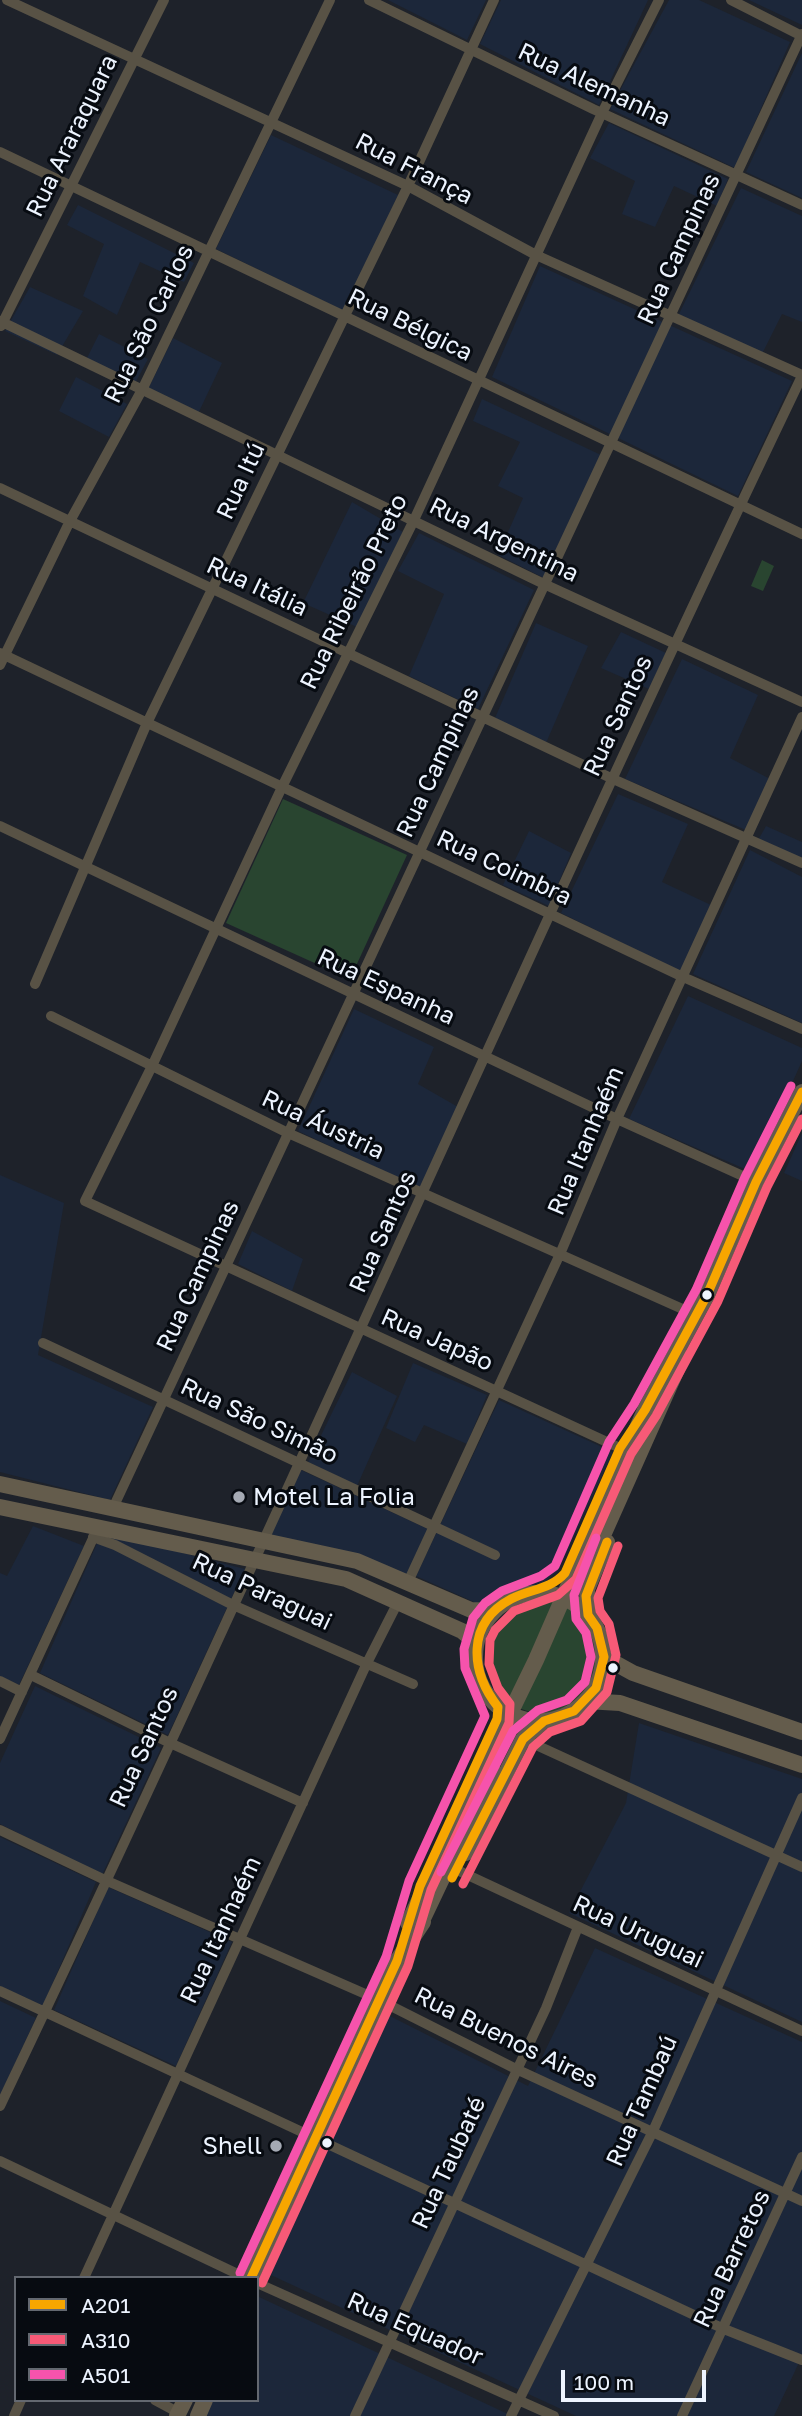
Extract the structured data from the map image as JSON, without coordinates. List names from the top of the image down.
{
  "streets": {
    "street": [
      "Rua Alemanha",
      "Rua Araraquara",
      "Rua França",
      "Rua Campinas",
      "Rua São Carlos",
      "Rua Bélgica",
      "Rua Itú",
      "Rua Argentina",
      "Rua Itália",
      "Rua Ribeirão Preto",
      "Rua Santos",
      "Rua Coimbra",
      "Rua Espanha",
      "Rua Áustria",
      "Rua Itanhaém",
      "Rua Japão",
      "Rua São Simão",
      "Rua Paraguai",
      "Rua Uruguai",
      "Rua Buenos Aires",
      "Rua Tambaú",
      "Rua Taubaté",
      "Rua Barretos",
      "Rua Equador"
    ]
  },
  "crossings": [
    ["Rua Alemanha", "Rua Campinas"],
    ["Rua Alemanha", "Rua Itú"],
    ["Rua Alemanha", "Rua Ribeirão Preto"],
    ["Rua Araraquara", "Rua França"],
    ["Rua Araraquara", "Rua Bélgica"],
    ["Rua Araraquara", "Rua Argentina"],
    ["Rua França", "Rua Campinas"],
    ["Rua França", "Rua São Carlos"],
    ["Rua França", "Rua Itú"],
    ["Rua França", "Rua Ribeirão Preto"],
    ["Rua França", "Rua Santos"],
    ["Rua Campinas", "Rua Bélgica"],
    ["Rua Campinas", "Rua Argentina"],
    ["Rua Campinas", "Rua Itália"],
    ["Rua Campinas", "Rua Coimbra"],
    ["Rua Campinas", "Rua Espanha"],
    ["Rua Campinas", "Rua Áustria"],
    ["Rua Campinas", "Rua Japão"],
    ["Rua Campinas", "Rua São Simão"],
    ["Rua São Carlos", "Rua Bélgica"],
    ["Rua São Carlos", "Rua Argentina"],
    ["Rua São Carlos", "Rua Itália"],
    ["Rua São Carlos", "Rua Coimbra"],
    ["Rua Bélgica", "Rua Itú"],
    ["Rua Bélgica", "Rua Ribeirão Preto"],
    ["Rua Bélgica", "Rua Santos"],
    ["Rua Itú", "Rua Argentina"],
    ["Rua Itú", "Rua Itália"],
    ["Rua Itú", "Rua Coimbra"],
    ["Rua Itú", "Rua Espanha"],
    ["Rua Argentina", "Rua Ribeirão Preto"],
    ["Rua Argentina", "Rua Santos"],
    ["Rua Itália", "Rua Ribeirão Preto"],
    ["Rua Itália", "Rua Santos"],
    ["Rua Itália", "Rua Itanhaém"],
    ["Rua Ribeirão Preto", "Rua Coimbra"],
    ["Rua Ribeirão Preto", "Rua Espanha"],
    ["Rua Ribeirão Preto", "Rua Áustria"],
    ["Rua Ribeirão Preto", "Rua Japão"],
    ["Rua Santos", "Rua Coimbra"],
    ["Rua Santos", "Rua Espanha"],
    ["Rua Santos", "Rua Áustria"],
    ["Rua Santos", "Rua Japão"],
    ["Rua Santos", "Rua São Simão"],
    ["Rua Santos", "Rua Paraguai"],
    ["Rua Santos", "Rua Buenos Aires"],
    ["Rua Coimbra", "Rua Itanhaém"],
    ["Rua Espanha", "Rua Itanhaém"],
    ["Rua Áustria", "Rua Itanhaém"],
    ["Rua Itanhaém", "Rua Japão"],
    ["Rua Itanhaém", "Rua São Simão"],
    ["Rua Itanhaém", "Rua Paraguai"],
    ["Rua Itanhaém", "Rua Buenos Aires"],
    ["Rua Uruguai", "Rua Tambaú"],
    ["Rua Uruguai", "Rua Taubaté"],
    ["Rua Buenos Aires", "Rua Tambaú"],
    ["Rua Buenos Aires", "Rua Taubaté"],
    ["Rua Buenos Aires", "Rua Barretos"],
    ["Rua Tambaú", "Rua Equador"],
    ["Rua Taubaté", "Rua Equador"]
  ],
  "places": ["Motel La Folia", "Shell"],
  "lines": ["transit line A501", "transit line A201", "transit line A310"],
  "legend": ["A201", "A310", "A501"],
  "scale_bar": "100 m"
}
